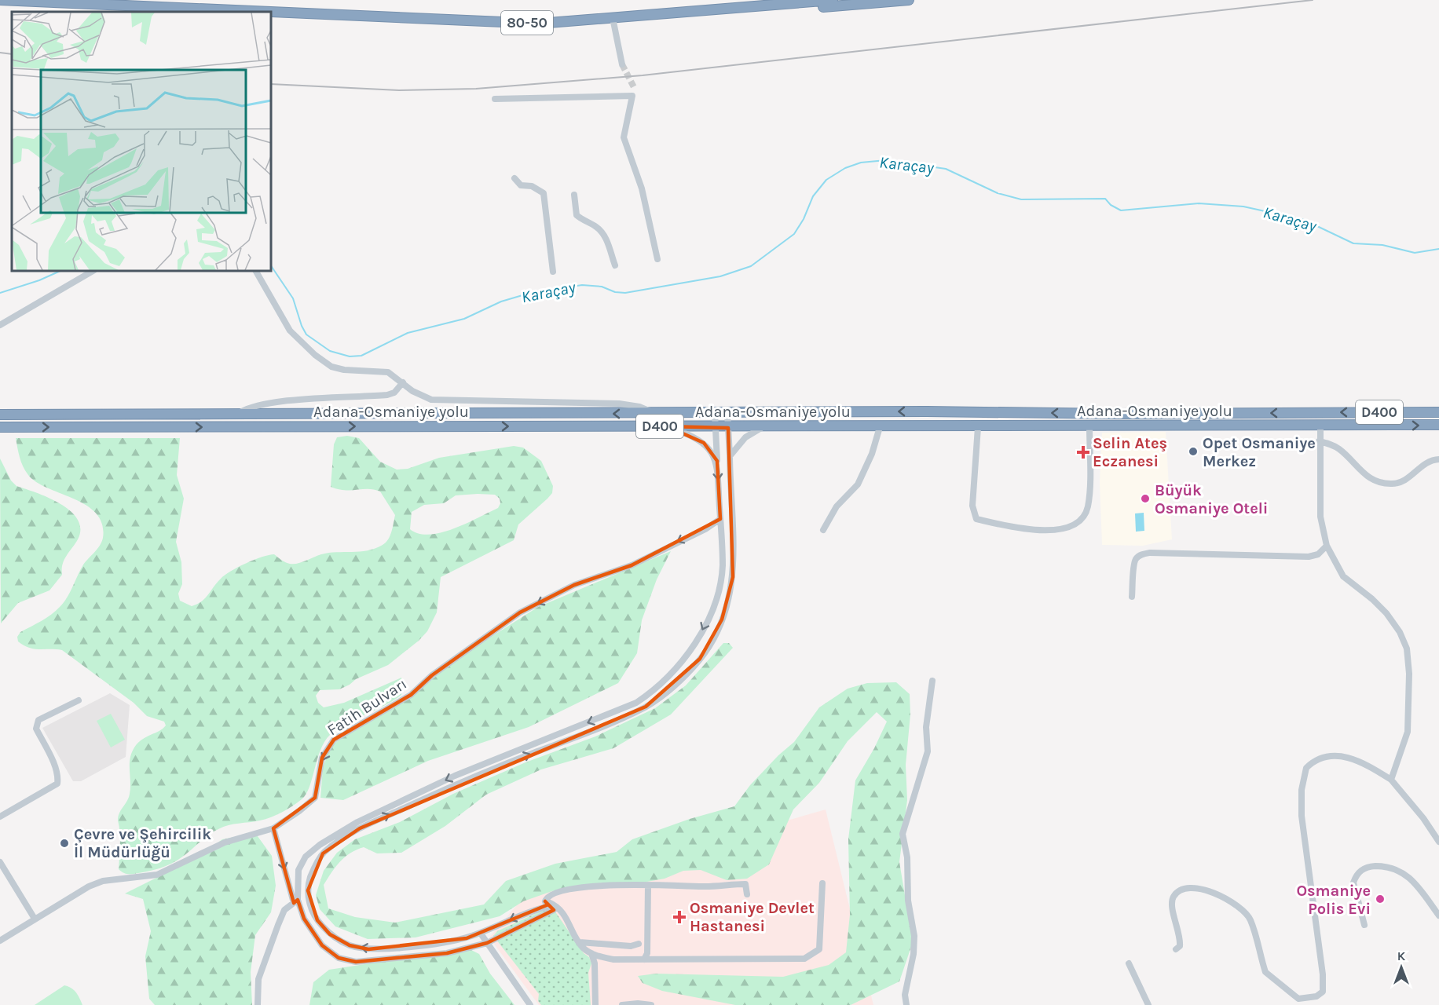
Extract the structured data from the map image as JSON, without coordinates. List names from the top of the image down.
{
  "streets": {
    "highway": ["80-50", "Adana-Osmaniye yolu", "D400"],
    "street": ["Fatih Bulvarı"]
  },
  "crossings": [
    ["Adana-Osmaniye yolu", "D400"]
  ],
  "one_way": ["Fatih Bulvarı"],
  "water": ["Karaçay"],
  "places": {
    "other": [
      "Opet Osmaniye Merkez",
      "Büyük Osmaniye Oteli",
      "Çevre ve Şehircilik İl Müdürlüğü",
      "Osmaniye Polis Evi"
    ],
    "health": ["Selin Ateş Eczanesi", "Osmaniye Devlet Hastanesi"]
  },
  "north": "top"
}
